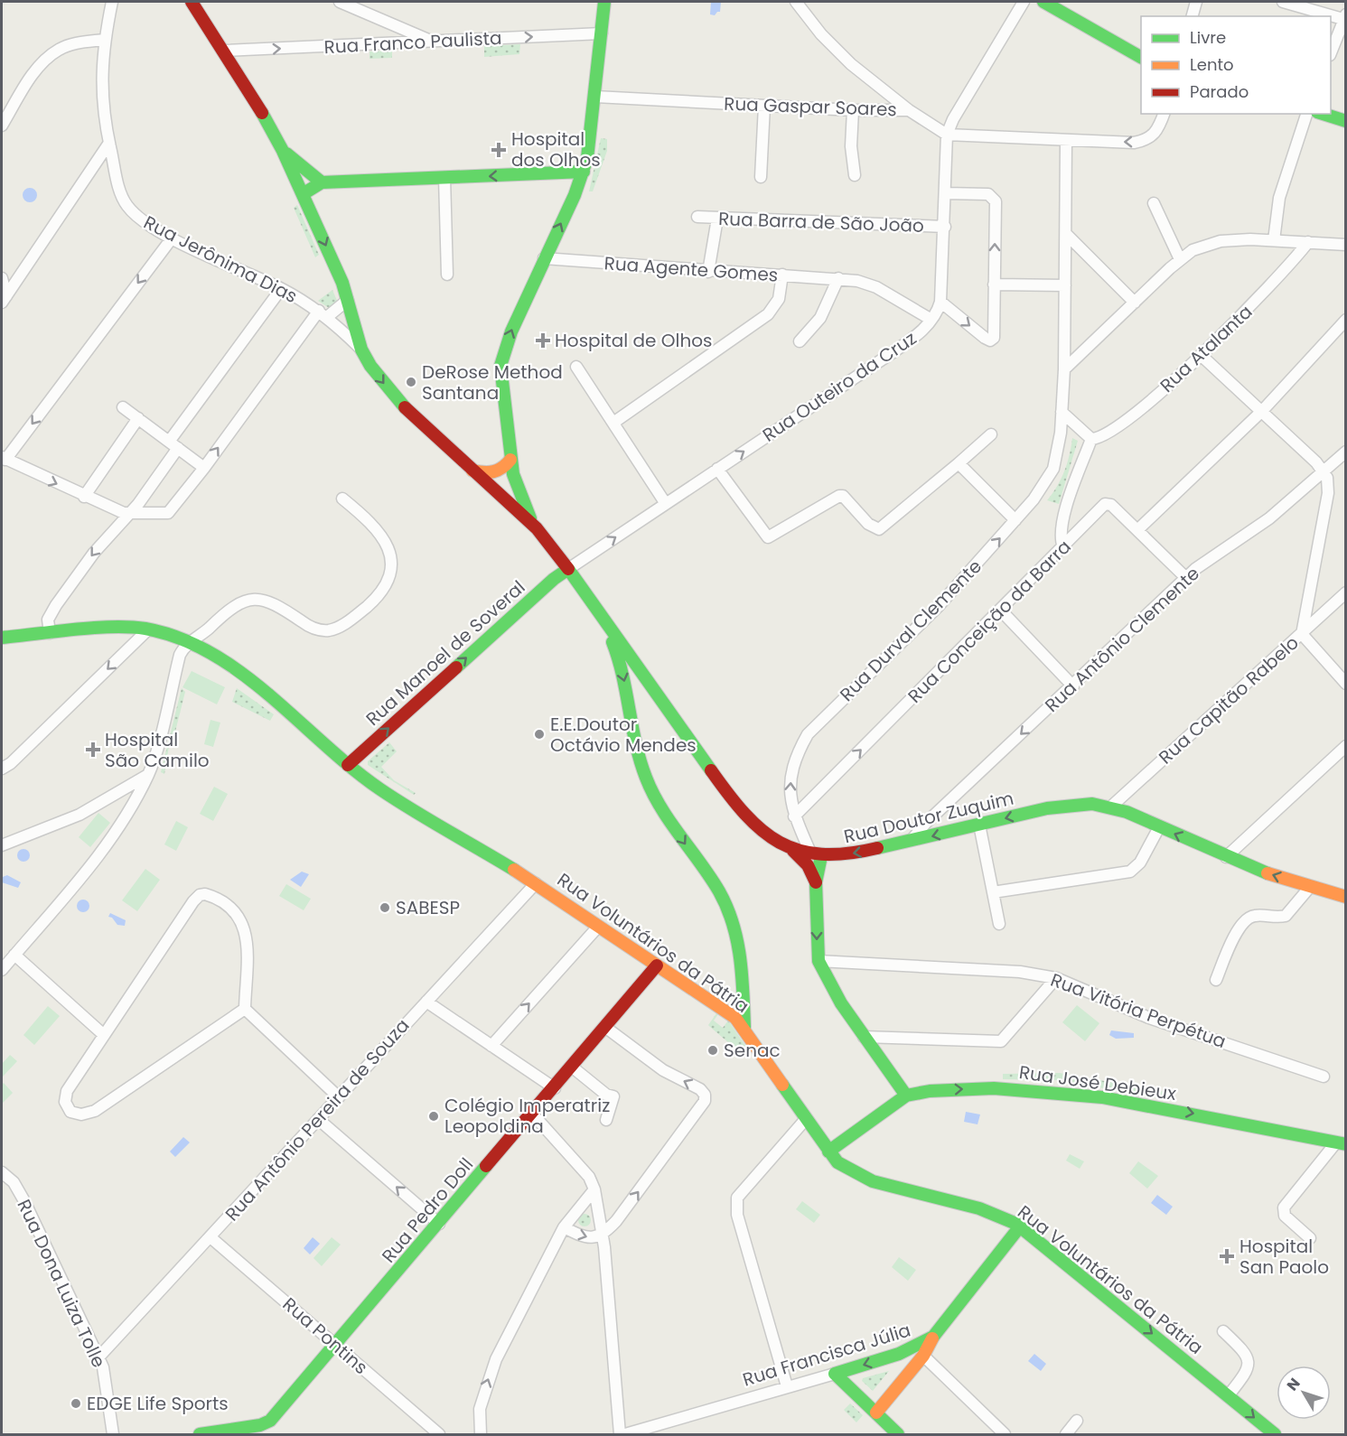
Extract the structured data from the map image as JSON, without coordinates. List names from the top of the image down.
{
  "streets": {
    "main road": [
      "Rua Manoel de Soveral",
      "Rua Doutor Zuquim",
      "Rua Voluntários da Pátria",
      "Rua José Debieux",
      "Rua Pedro Doll",
      "Rua Francisca Júlia"
    ],
    "street": [
      "Rua Franco Paulista",
      "Rua Gaspar Soares",
      "Rua Barra de São João",
      "Rua Jerônima Dias",
      "Rua Agente Gomes",
      "Rua Atalanta",
      "Rua Outeiro da Cruz",
      "Rua Conceição da Barra",
      "Rua Durval Clemente",
      "Rua Antônio Clemente",
      "Rua Capitão Rabelo",
      "Rua Vitória Perpétua",
      "Rua Antônio Pereira de Souza",
      "Rua Dona Luiza Tolle",
      "Rua Pontins"
    ]
  },
  "crossings": [
    ["Rua Franco Paulista", "Rua Doutor Zuquim"],
    ["Rua Gaspar Soares", "Rua Outeiro da Cruz"],
    ["Rua Gaspar Soares", "Rua Durval Clemente"],
    ["Rua Barra de São João", "Rua Outeiro da Cruz"],
    ["Rua Jerônima Dias", "Rua Doutor Zuquim"],
    ["Rua Agente Gomes", "Rua Outeiro da Cruz"],
    ["Rua Outeiro da Cruz", "Rua Manoel de Soveral"],
    ["Rua Outeiro da Cruz", "Rua Doutor Zuquim"],
    ["Rua Conceição da Barra", "Rua Durval Clemente"],
    ["Rua Conceição da Barra", "Rua Antônio Clemente"],
    ["Rua Durval Clemente", "Rua Doutor Zuquim"],
    ["Rua Antônio Clemente", "Rua Doutor Zuquim"],
    ["Rua Manoel de Soveral", "Rua Doutor Zuquim"],
    ["Rua Manoel de Soveral", "Rua Voluntários da Pátria"],
    ["Rua Capitão Rabelo", "Rua Doutor Zuquim"],
    ["Rua Voluntários da Pátria", "Rua José Debieux"],
    ["Rua Voluntários da Pátria", "Rua Antônio Pereira de Souza"],
    ["Rua Voluntários da Pátria", "Rua Pedro Doll"],
    ["Rua Voluntários da Pátria", "Rua Francisca Júlia"],
    ["Rua Antônio Pereira de Souza", "Rua Dona Luiza Tolle"],
    ["Rua Antônio Pereira de Souza", "Rua Pontins"],
    ["Rua Pedro Doll", "Rua Pontins"]
  ],
  "one_way": [
    "Rua Franco Paulista",
    "Rua Outeiro da Cruz",
    "Rua Conceição da Barra",
    "Rua Durval Clemente",
    "Rua Antônio Clemente",
    "Rua Manoel de Soveral",
    "Rua José Debieux"
  ],
  "places": {
    "health": [
      "Hospital dos Olhos",
      "Hospital de Olhos",
      "Hospital São Camilo",
      "Hospital San Paolo"
    ],
    "other": [
      "DeRose Method Santana",
      "E.E.Doutor Octávio Mendes",
      "SABESP",
      "Senac",
      "Colégio Imperatriz Leopoldina",
      "EDGE Life Sports"
    ]
  },
  "legend": ["Livre", "Lento", "Parado"],
  "north": "top left"
}
